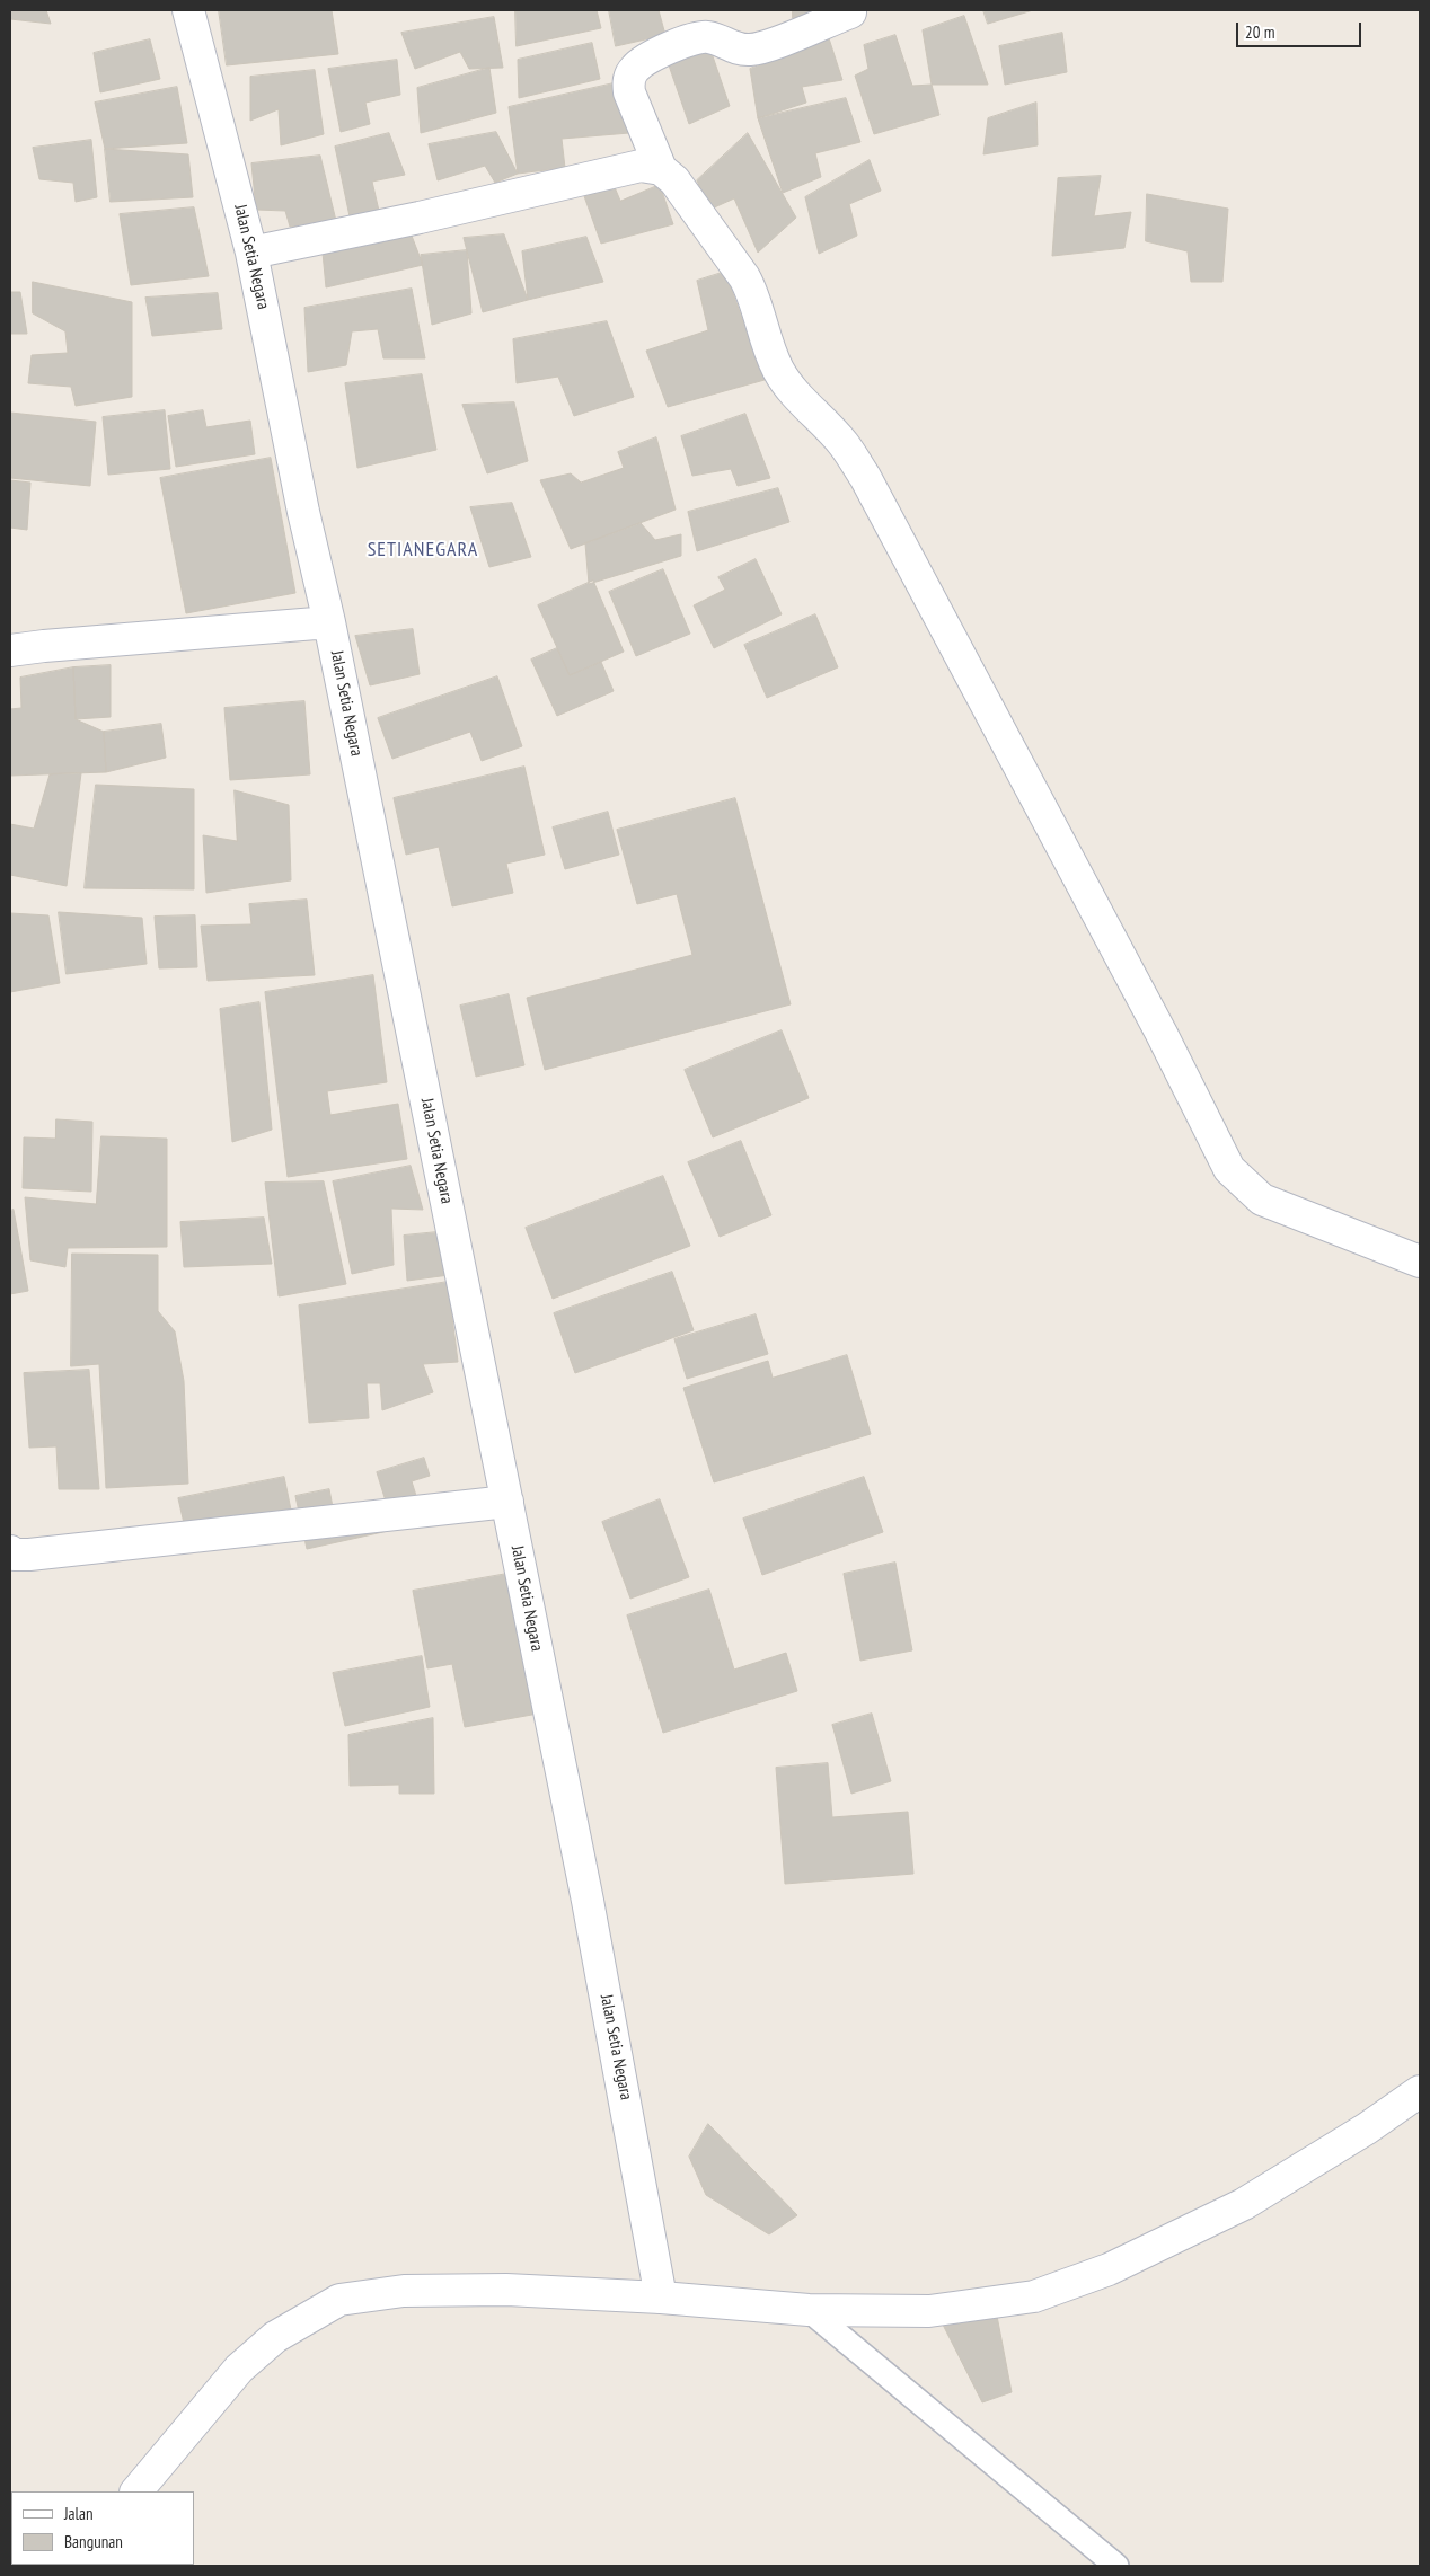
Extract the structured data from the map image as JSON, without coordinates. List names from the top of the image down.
{
  "streets": {
    "street": ["Jalan Setia Negara"]
  },
  "districts": ["SETIANEGARA"],
  "legend": ["Jalan", "Bangunan"],
  "scale_bar": "20 m"
}
